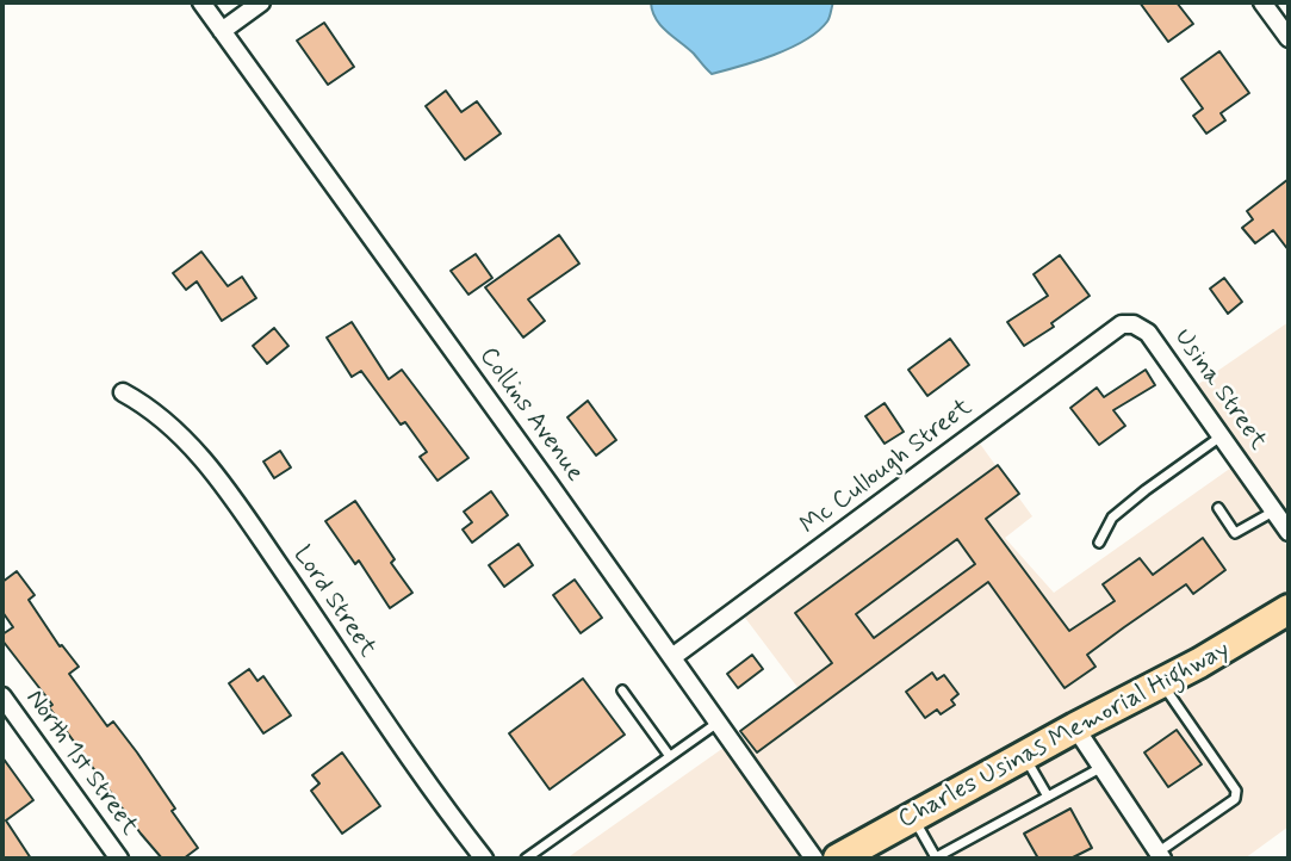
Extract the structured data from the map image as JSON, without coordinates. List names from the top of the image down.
{
  "streets": {
    "highway": ["Charles Usinas Memorial Highway"],
    "street": [
      "Usina Street",
      "Collins Avenue",
      "Mc Cullough Street",
      "Lord Street",
      "North 1st Street"
    ]
  },
  "crossings": [
    ["Usina Street", "Mc Cullough Street"],
    ["Collins Avenue", "Mc Cullough Street"]
  ]
}
